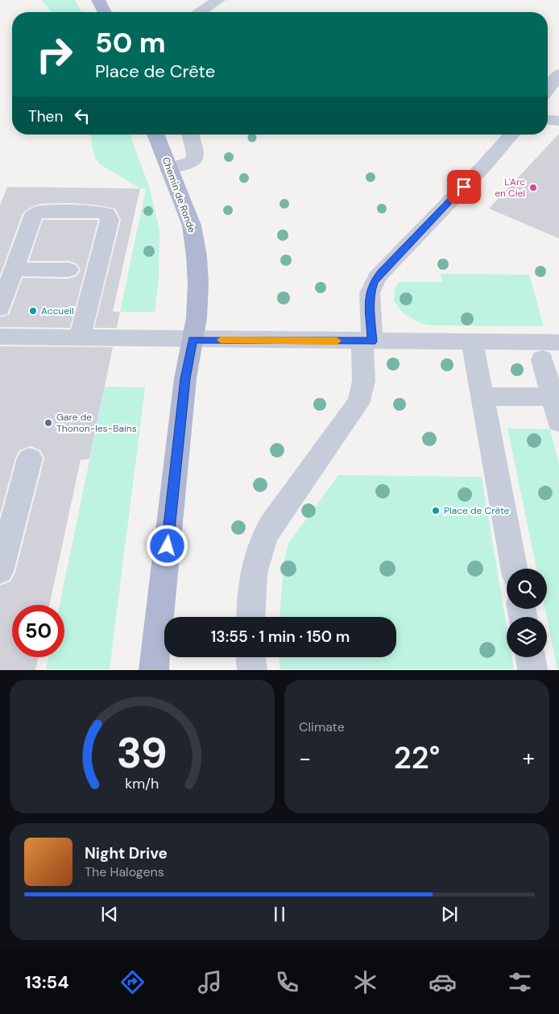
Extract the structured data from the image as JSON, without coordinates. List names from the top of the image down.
{
  "streets": {
    "main road": ["Chemin de Ronde"]
  },
  "places": [
    "L'Arc en Ciel",
    "Accueil",
    "Gare de Thonon-les-Bains",
    "Place de Crête"
  ],
  "page": {
    "turn": ["50 m", "Place de Crête"],
    "then": "Then",
    "limit": "50",
    "trip": "13:55 · 1 min · 150 m",
    "tile": "Climate",
    "heat": ["−", "22°", "+"],
    "song": ["Night Drive", "The Halogens"],
    "tabs": "13:54",
    "gauge": ["39", "km/h"]
  }
}
